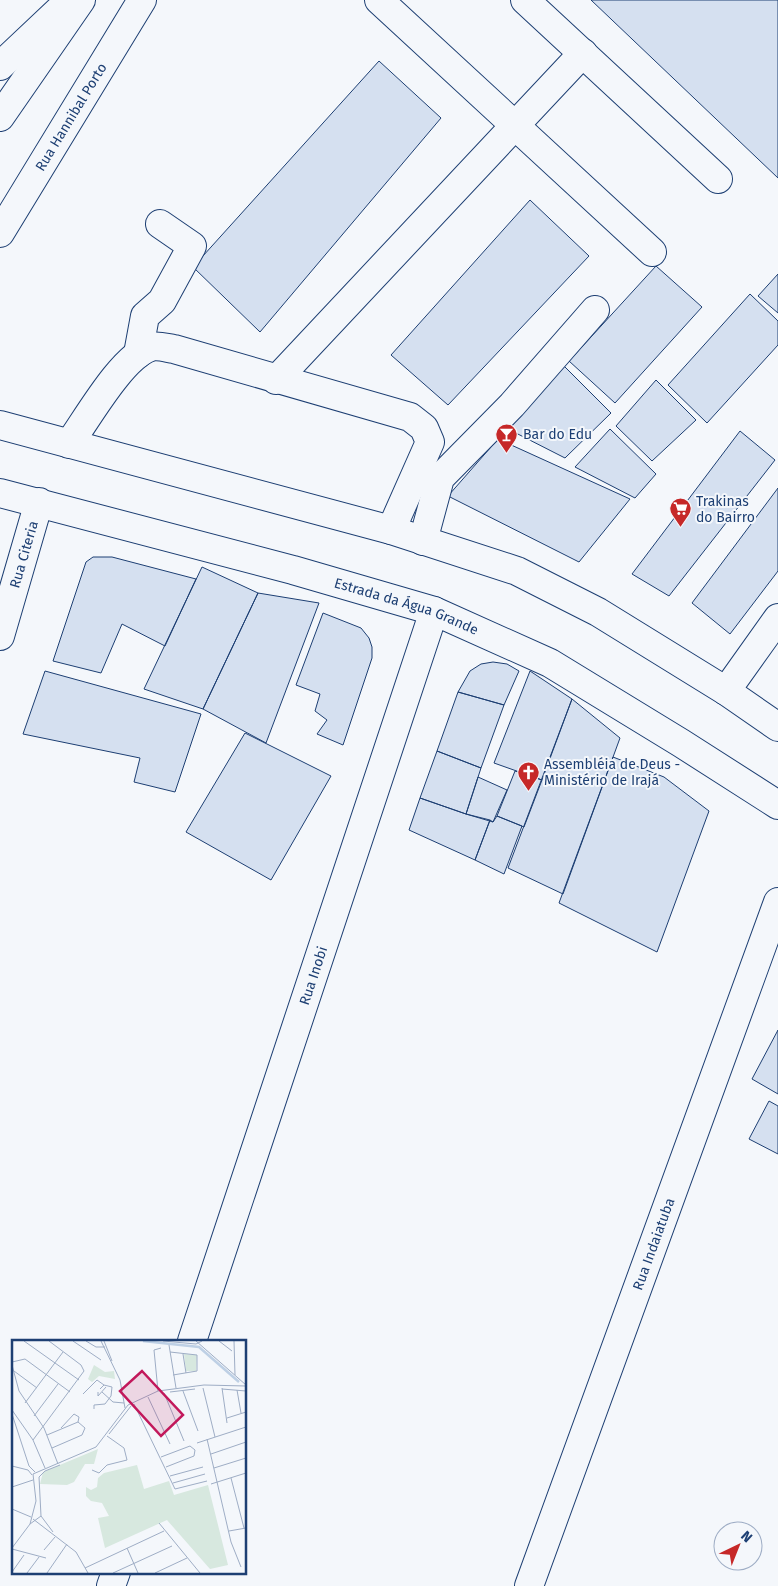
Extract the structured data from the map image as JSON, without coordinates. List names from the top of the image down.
{
  "streets": {
    "street": [
      "Rua Hannibal Porto",
      "Rua Citeria",
      "Estrada da Água Grande",
      "Rua Inobi",
      "Rua Indaiatuba"
    ]
  },
  "crossings": [
    ["Rua Citeria", "Estrada da Água Grande"],
    ["Estrada da Água Grande", "Rua Inobi"]
  ],
  "places": {
    "bar": ["Bar do Edu"],
    "supermarket": ["Trakinas do Bairro"],
    "church": ["Assembléia de Deus - Ministério de Irajá"]
  },
  "north": "top right"
}
